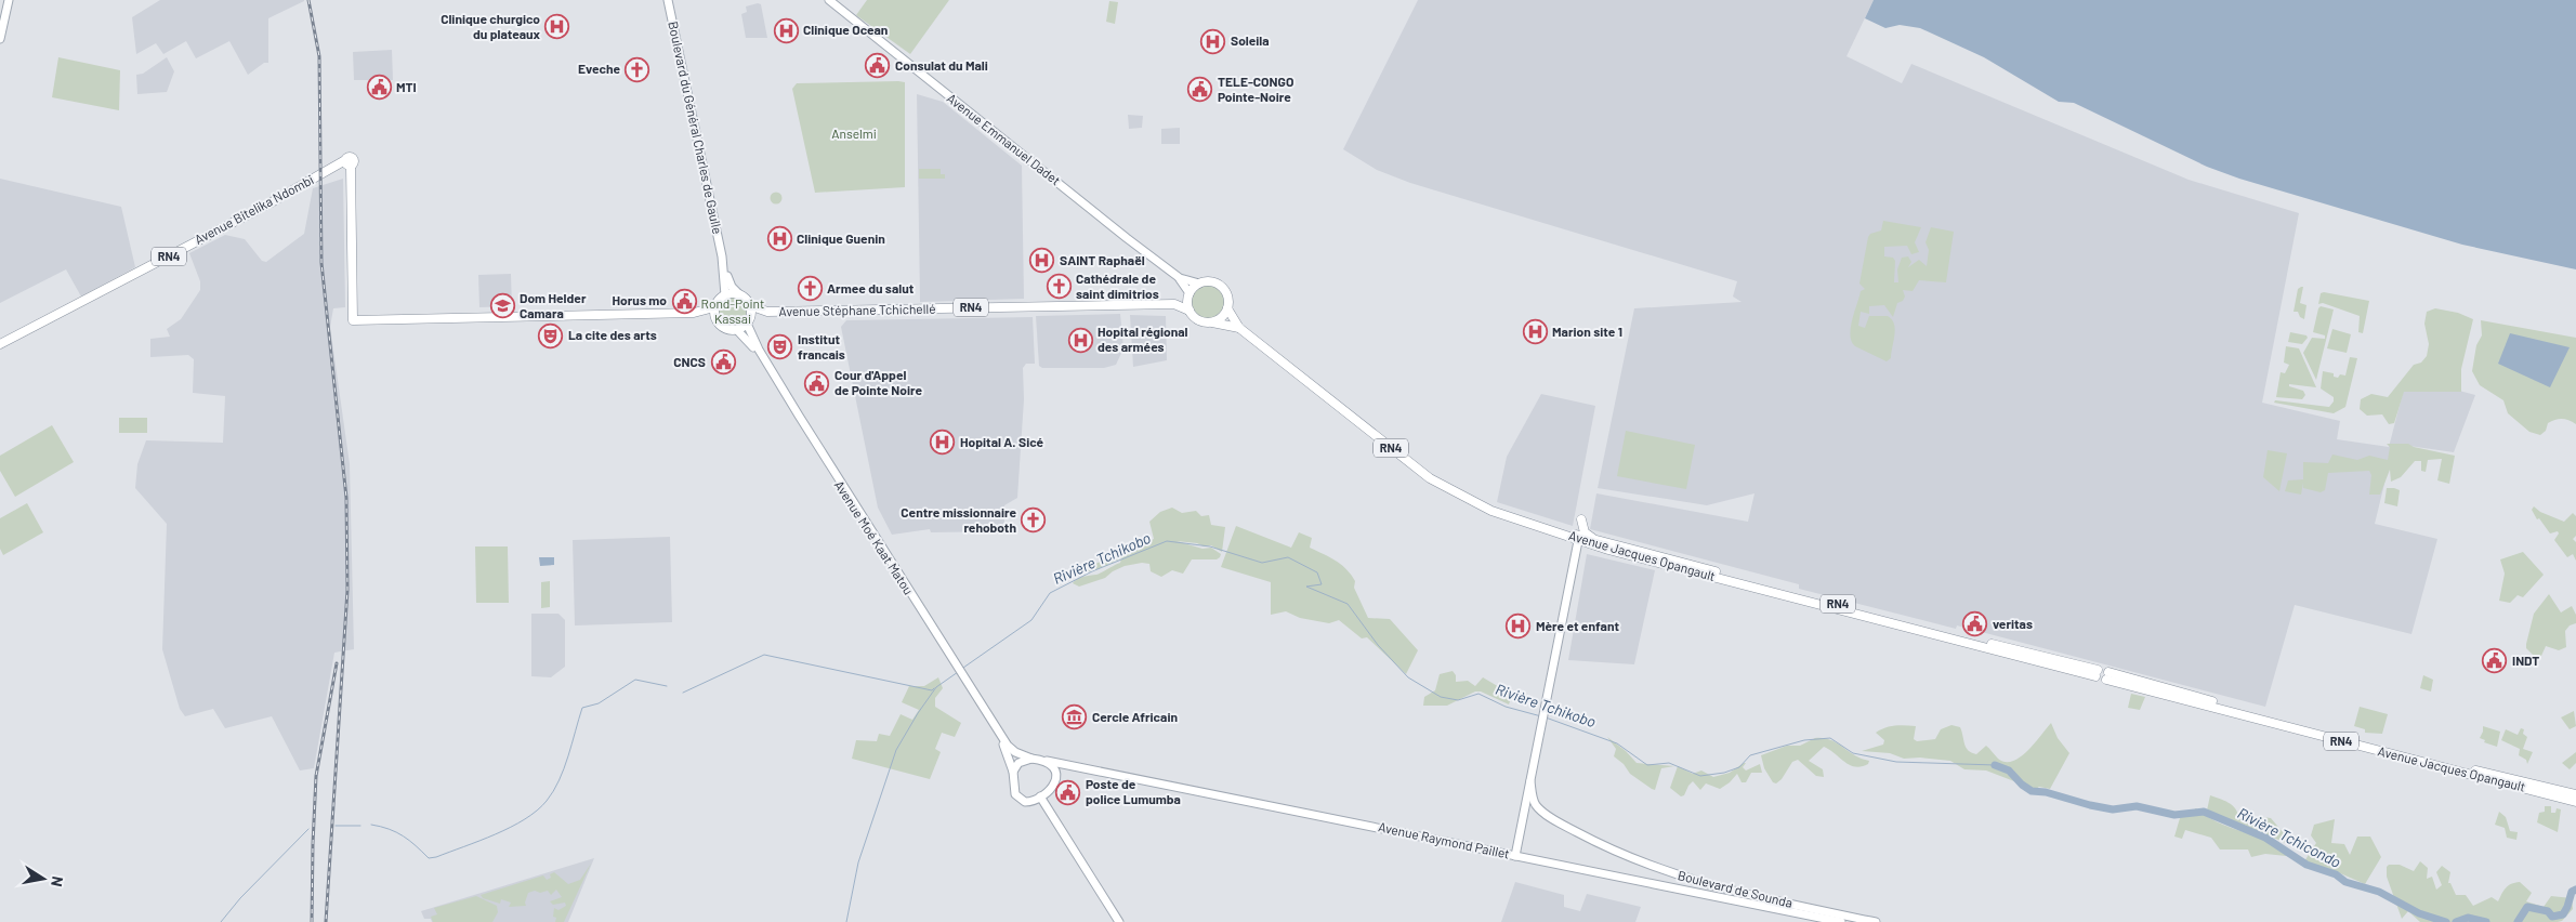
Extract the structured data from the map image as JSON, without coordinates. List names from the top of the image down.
{
  "streets": {
    "highway": [
      "Avenue Bitelika Ndombi",
      "RN4",
      "Avenue Stéphane Tchichellé",
      "Avenue Jacques Opangault"
    ],
    "main road": [
      "Boulevard du Général Charles de Gaulle",
      "Avenue Emmanuel Dadet",
      "Avenue Moé Kaat Matou",
      "Avenue Raymond Paillet",
      "Boulevard de Sounda"
    ]
  },
  "crossings": [
    ["Boulevard du Général Charles de Gaulle", "RN4"],
    ["Boulevard du Général Charles de Gaulle", "Avenue Stéphane Tchichellé"],
    ["Boulevard du Général Charles de Gaulle", "Avenue Moé Kaat Matou"],
    ["Avenue Emmanuel Dadet", "RN4"],
    ["Avenue Emmanuel Dadet", "Avenue Stéphane Tchichellé"],
    ["Avenue Bitelika Ndombi", "RN4"],
    ["RN4", "Avenue Stéphane Tchichellé"],
    ["RN4", "Avenue Moé Kaat Matou"],
    ["RN4", "Avenue Jacques Opangault"],
    ["Avenue Stéphane Tchichellé", "Avenue Moé Kaat Matou"]
  ],
  "water": ["Rivière Tchikobo", "Rivière Tchicondo"],
  "parks": ["Anselmi", "Rond-Point Kassai"],
  "places": {
    "hospital": [
      "Clinique churgico du plateaux",
      "Clinique Ocean",
      "Soleila",
      "Clinique Guenin",
      "SAINT Raphaël",
      "Marion site 1",
      "Hopital régional des armées",
      "Hopital A. Sicé",
      "Mère et enfant"
    ],
    "public building": [
      "Consulat du Mali",
      "MTI",
      "TELE-CONGO Pointe-Noire",
      "Horus mo",
      "CNCS",
      "Cour d'Appel de Pointe Noire",
      "veritas",
      "INDT",
      "Poste de police Lumumba"
    ],
    "church": [
      "Eveche",
      "Cathédrale de saint dimitrios",
      "Armee du salut",
      "Centre missionnaire rehoboth"
    ],
    "school or university": ["Dom Helder Camara"],
    "theatre": ["La cite des arts", "Institut francais"],
    "museum": ["Cercle Africain"]
  },
  "north": "right"
}
